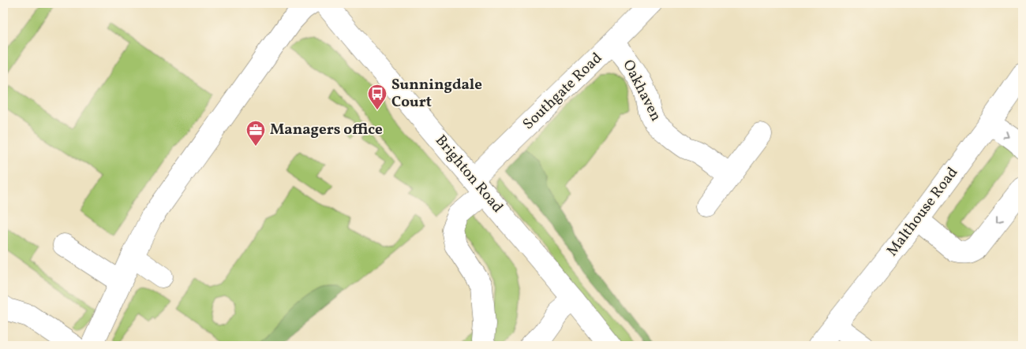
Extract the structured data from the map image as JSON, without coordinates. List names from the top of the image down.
{
  "streets": {
    "street": [
      "Oakhaven",
      "Southgate Road",
      "Brighton Road",
      "Malthouse Road"
    ]
  },
  "crossings": [
    ["Oakhaven", "Southgate Road"],
    ["Southgate Road", "Brighton Road"]
  ],
  "places": {
    "bus stop": ["Sunningdale Court"],
    "office": ["Managers office"]
  }
}
